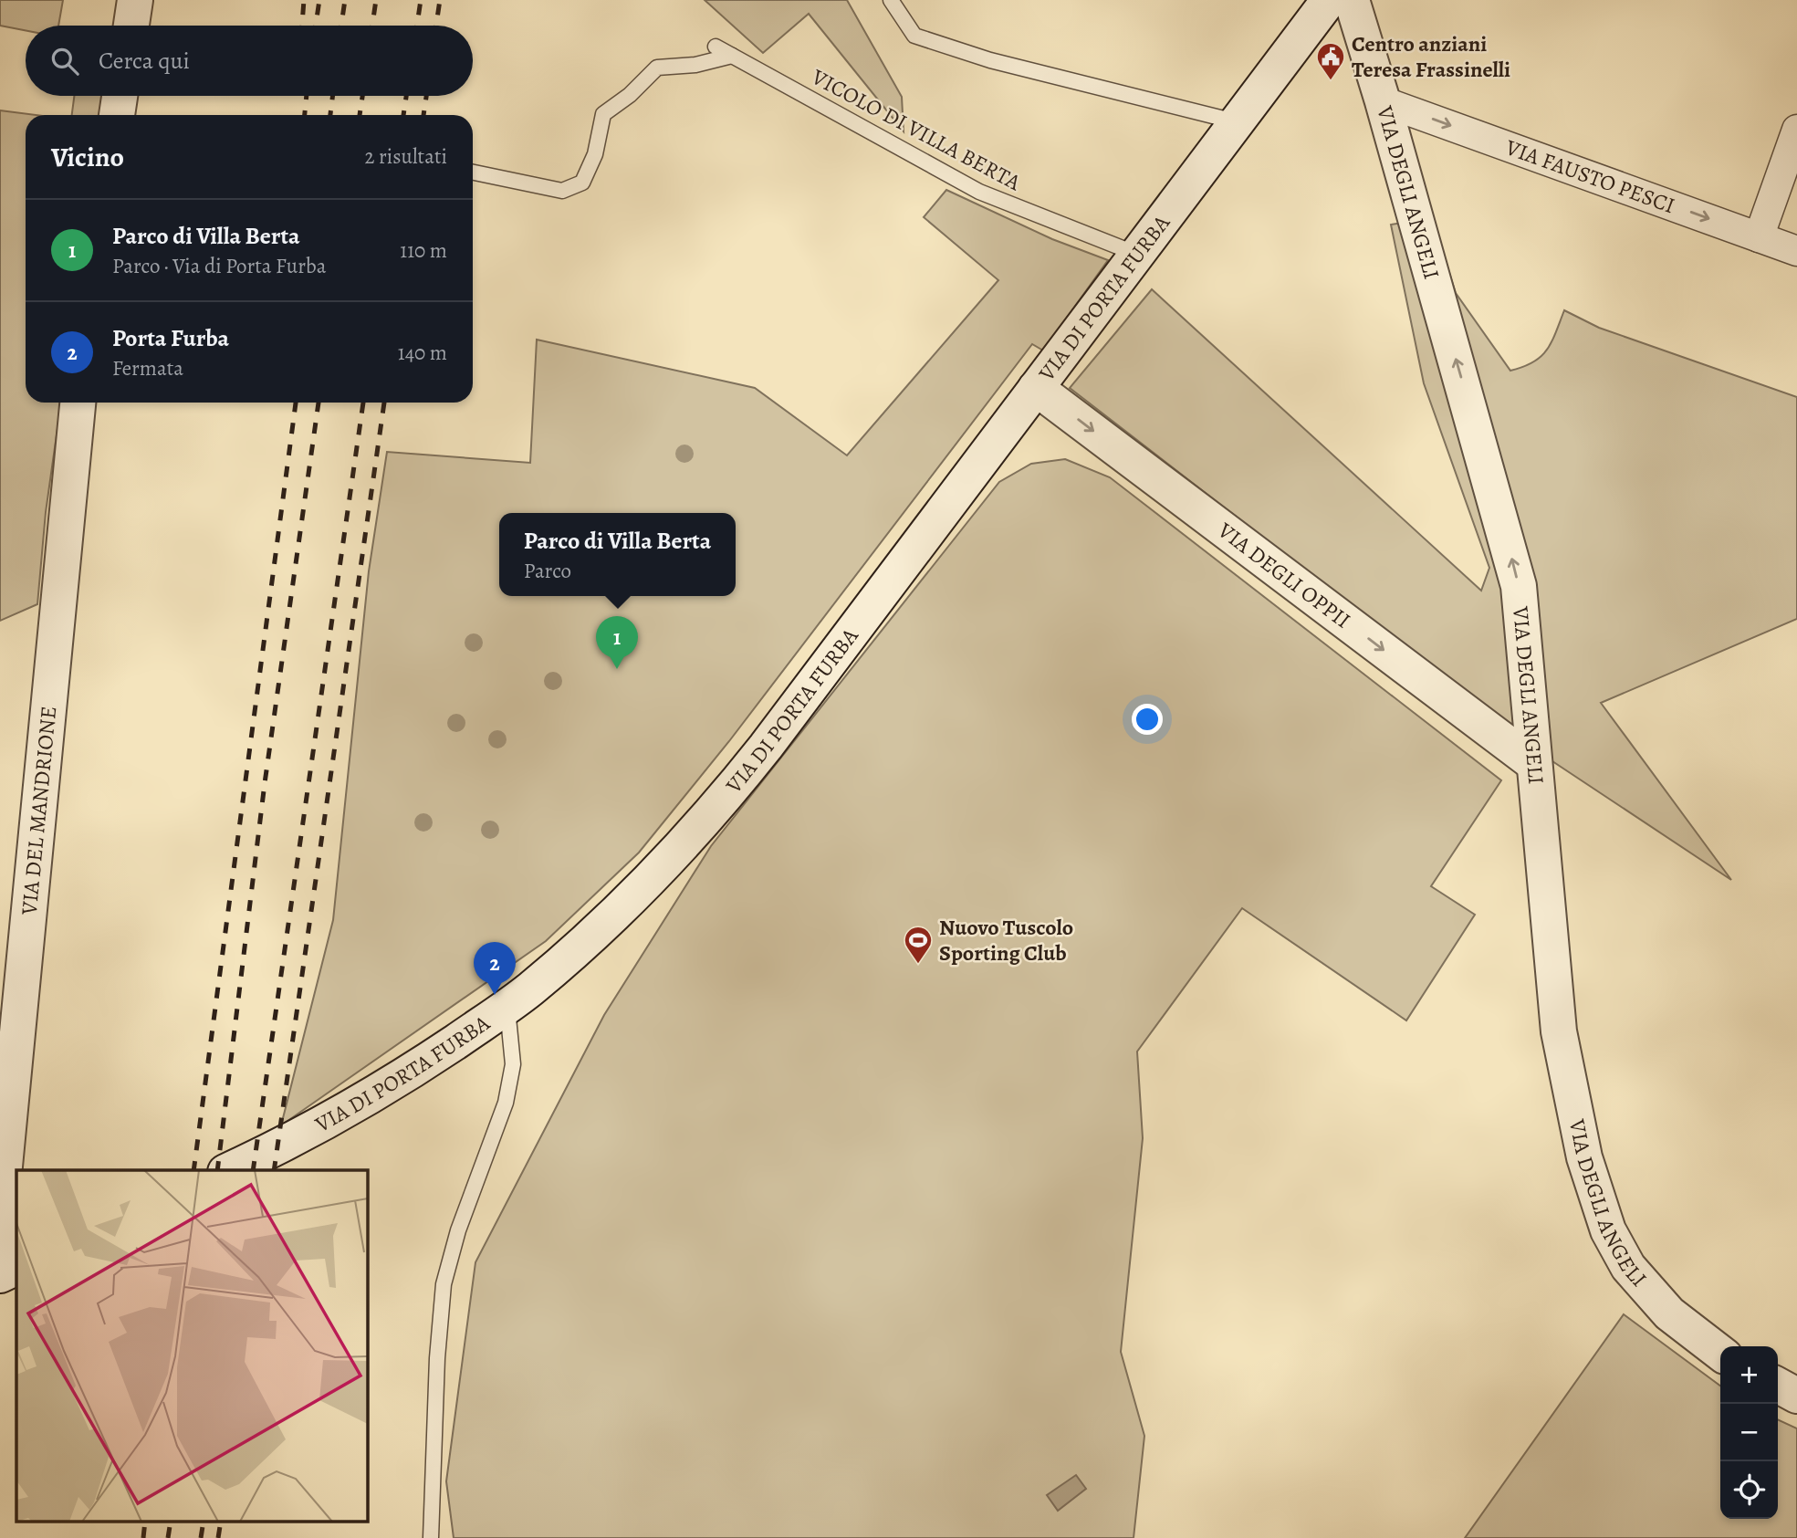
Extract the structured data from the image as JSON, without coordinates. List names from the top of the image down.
{
  "streets": {
    "street": [
      "VIA FAUSTO PESCI",
      "VIA DEGLI ANGELI",
      "VIA DI PORTA FURBA",
      "VIA DEGLI OPPII",
      "VIA DEL MANDRIONE"
    ],
    "lane": ["VICOLO DI VILLA BERTA"]
  },
  "crossings": [
    ["VICOLO DI VILLA BERTA", "VIA DI PORTA FURBA"],
    ["VIA FAUSTO PESCI", "VIA DEGLI ANGELI"],
    ["VIA DEGLI ANGELI", "VIA DEGLI OPPII"],
    ["VIA DI PORTA FURBA", "VIA DEGLI OPPII"]
  ],
  "one_way": ["VIA FAUSTO PESCI", "VIA DEGLI ANGELI", "VIA DEGLI OPPII"],
  "places": {
    "public building": ["Centro anziani Teresa Frassinelli"],
    "sports": ["Nuovo Tuscolo Sporting Club"]
  },
  "page": {
    "search": "Cerca qui",
    "heading": ["Vicino", "2 risultati"],
    "list": [
      {
        "mark": "1",
        "name": "Parco di Villa Berta",
        "note": "Parco · Via di Porta Furba",
        "value": "110 m"
      },
      {
        "mark": "2",
        "name": "Porta Furba",
        "note": "Fermata",
        "value": "140 m"
      }
    ],
    "popup": ["Parco di Villa Berta", "Parco"],
    "pins": ["1", "2"],
    "map_buttons": ["+", "−"]
  }
}
